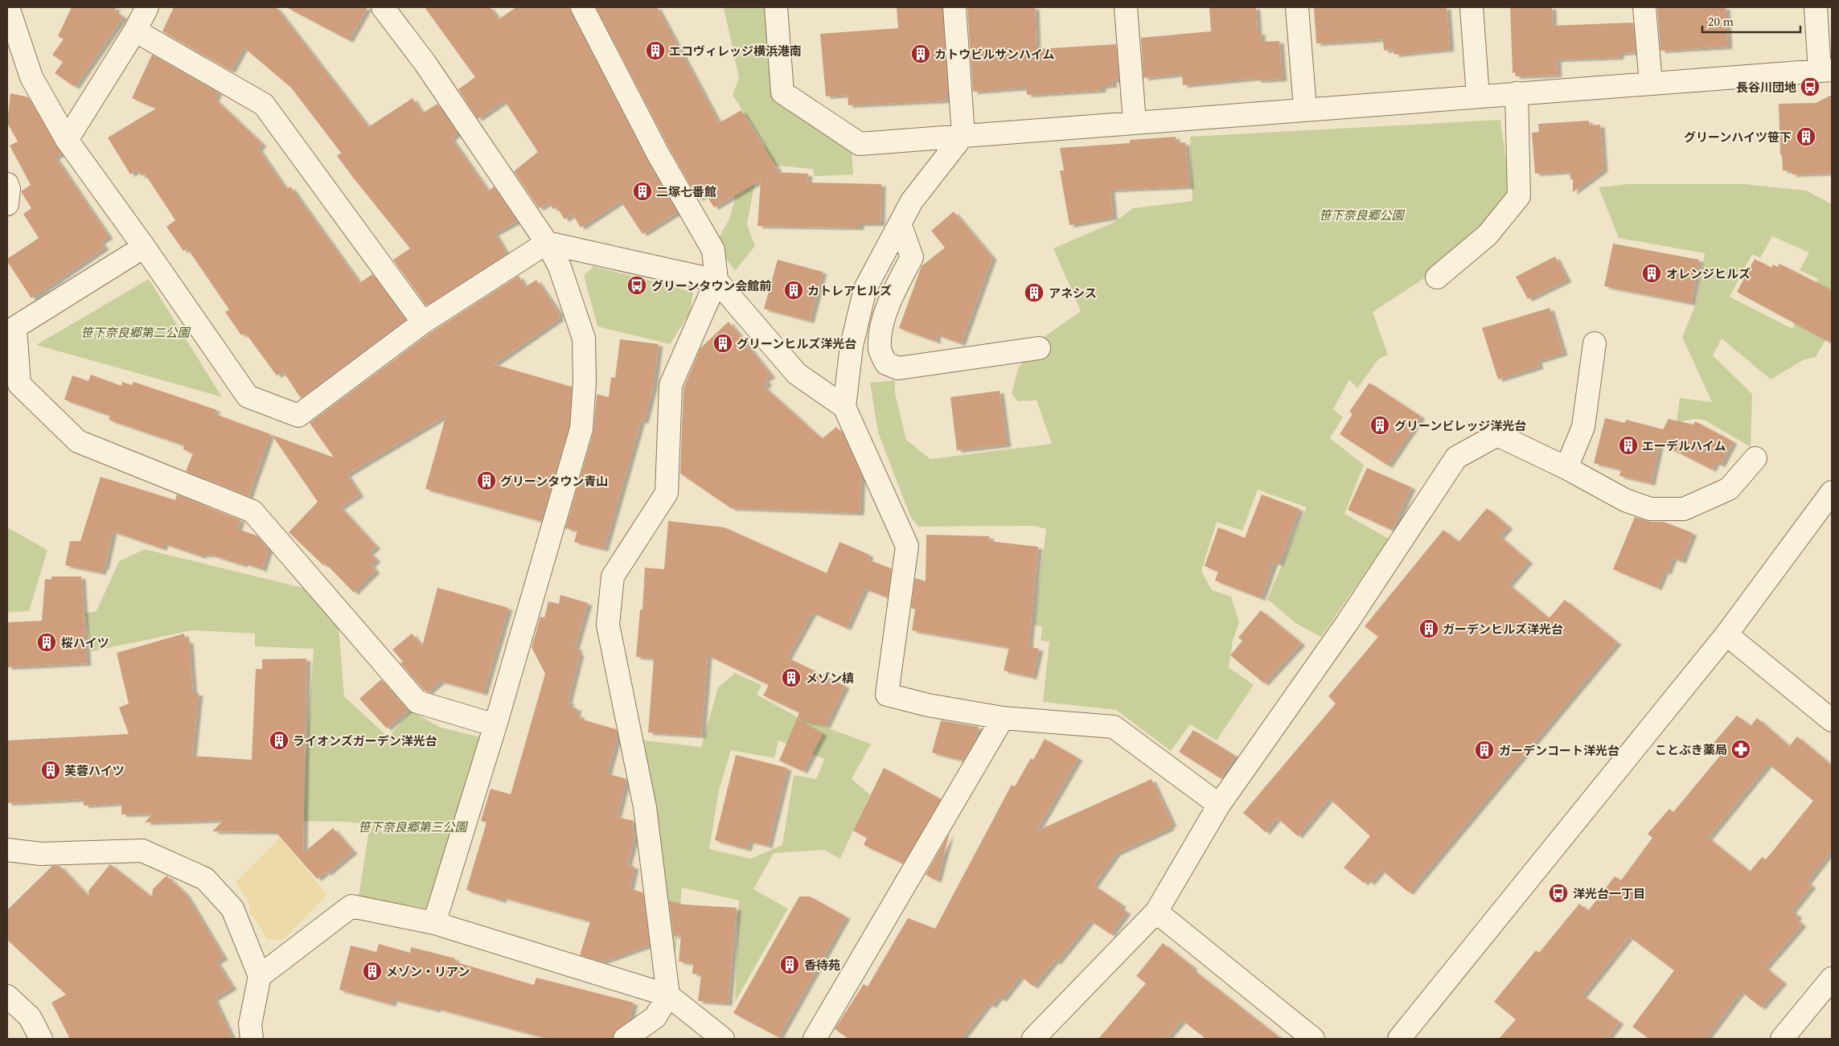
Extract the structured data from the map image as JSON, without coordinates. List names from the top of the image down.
{
  "parks": ["笹下奈良郷公園", "笹下奈良郷第二公園", "笹下奈良郷第三公園"],
  "places": {
    "building": [
      "エコヴィレッジ横浜港南",
      "カトウビルサンハイム",
      "グリーンハイツ笹下",
      "二塚七番館",
      "オレンジヒルズ",
      "カトレアヒルズ",
      "アネシス",
      "グリーンヒルズ洋光台",
      "グリーンビレッジ洋光台",
      "エーデルハイム",
      "グリーンタウン青山",
      "ガーデンヒルズ洋光台",
      "桜ハイツ",
      "メゾン槙",
      "ライオンズガーデン洋光台",
      "ガーデンコート洋光台",
      "芙蓉ハイツ",
      "香待苑",
      "メゾン・リアン"
    ],
    "bus stop": ["長谷川団地", "グリーンタウン会館前", "洋光台一丁目"],
    "pharmacy": ["ことぶき薬局"]
  },
  "scale_bar": "20 m"
}
